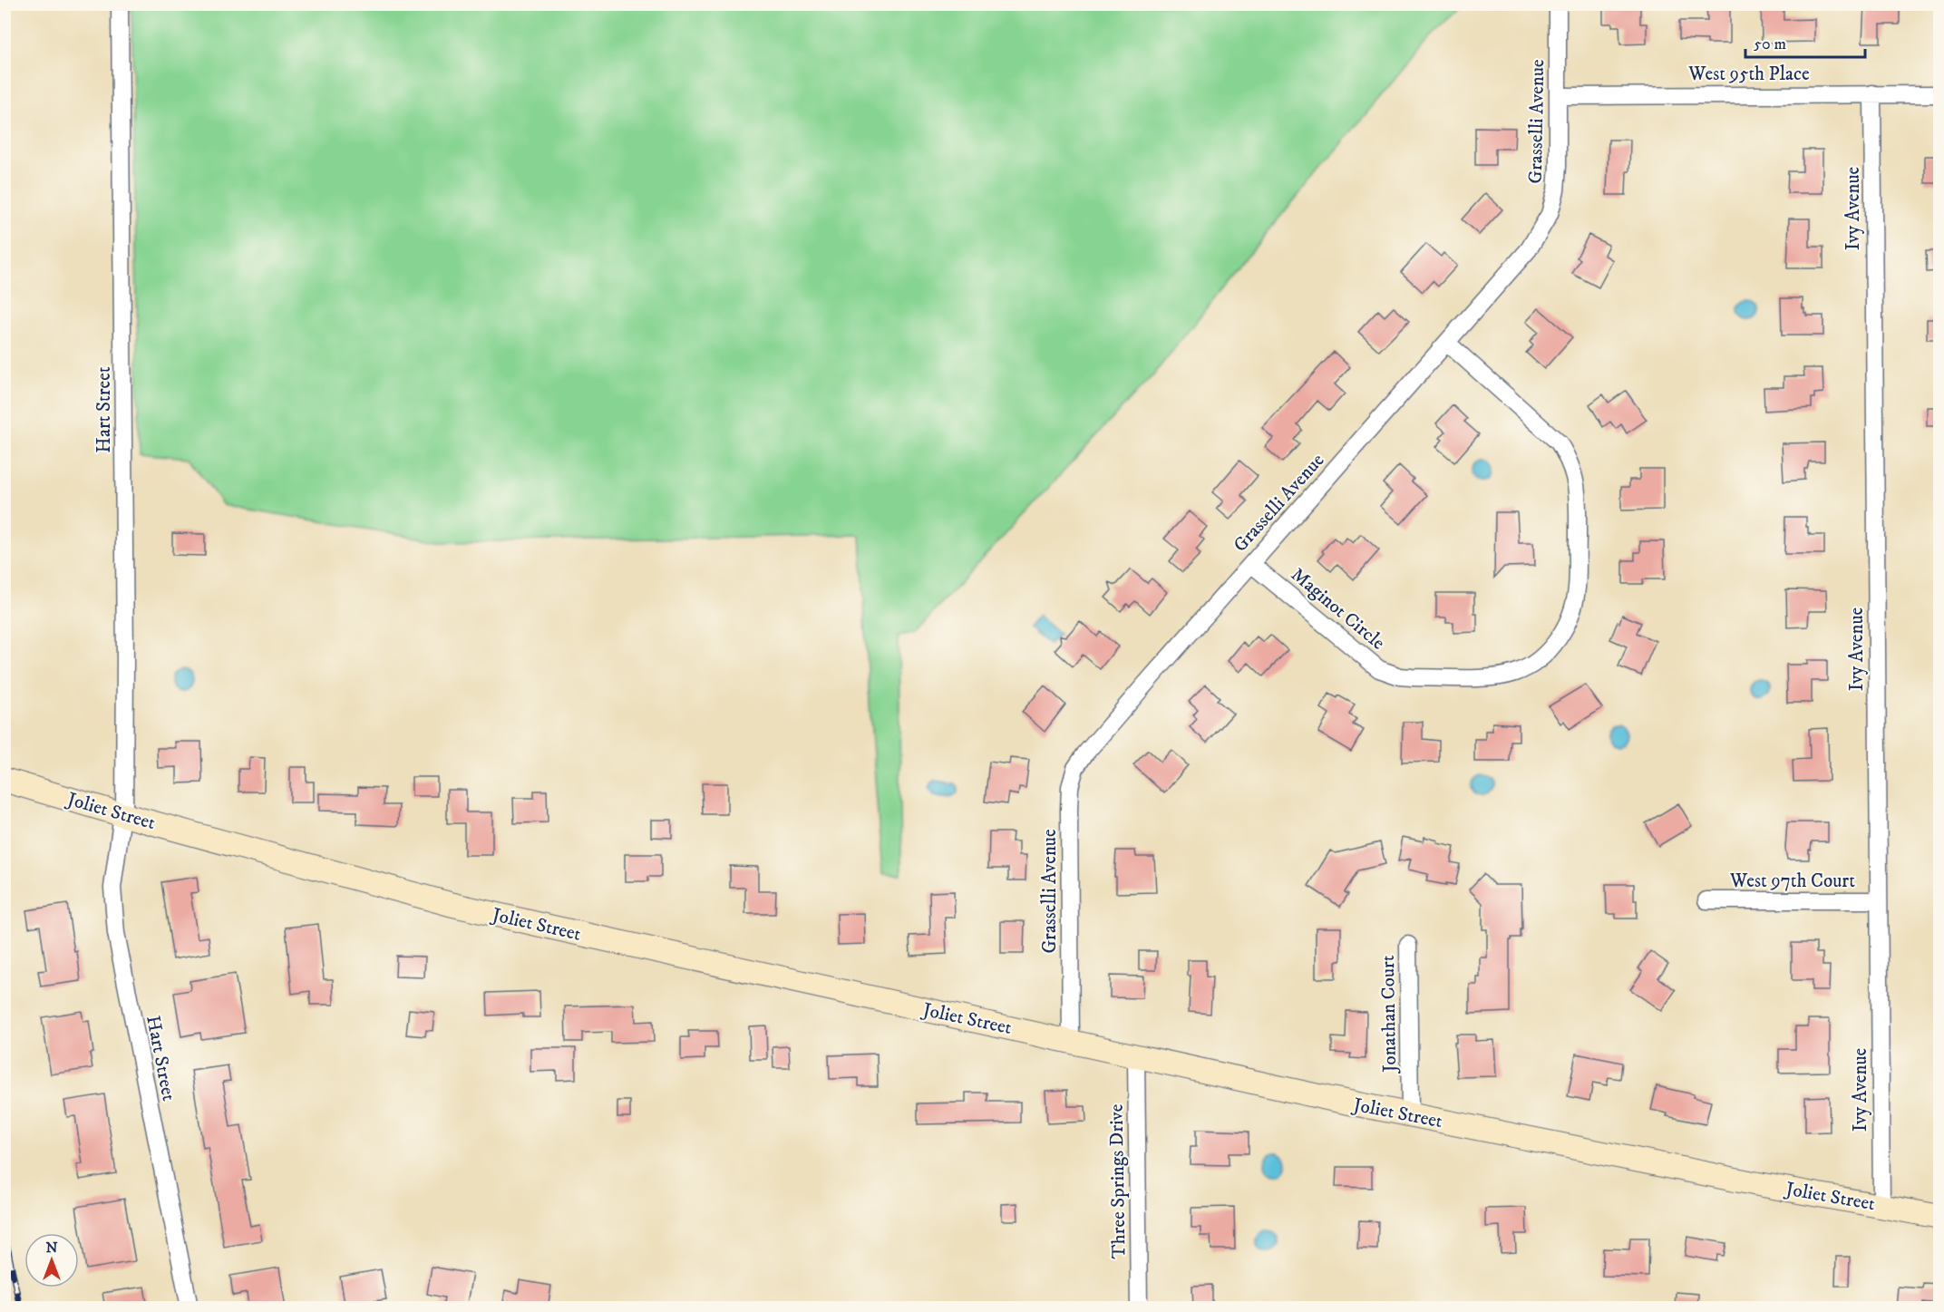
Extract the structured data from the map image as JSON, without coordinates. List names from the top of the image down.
{
  "streets": {
    "street": [
      "West 95th Place",
      "Grasselli Avenue",
      "Ivy Avenue",
      "Hart Street",
      "Maginot Circle",
      "Joliet Street",
      "West 97th Court",
      "Jonathan Court",
      "Three Springs Drive"
    ]
  },
  "crossings": [
    ["West 95th Place", "Grasselli Avenue"],
    ["West 95th Place", "Ivy Avenue"],
    ["Grasselli Avenue", "Maginot Circle"],
    ["Grasselli Avenue", "Joliet Street"],
    ["Ivy Avenue", "Joliet Street"],
    ["Ivy Avenue", "West 97th Court"],
    ["Hart Street", "Joliet Street"],
    ["Joliet Street", "Jonathan Court"],
    ["Joliet Street", "Three Springs Drive"]
  ],
  "scale_bar": "50 m",
  "north": "top"
}
